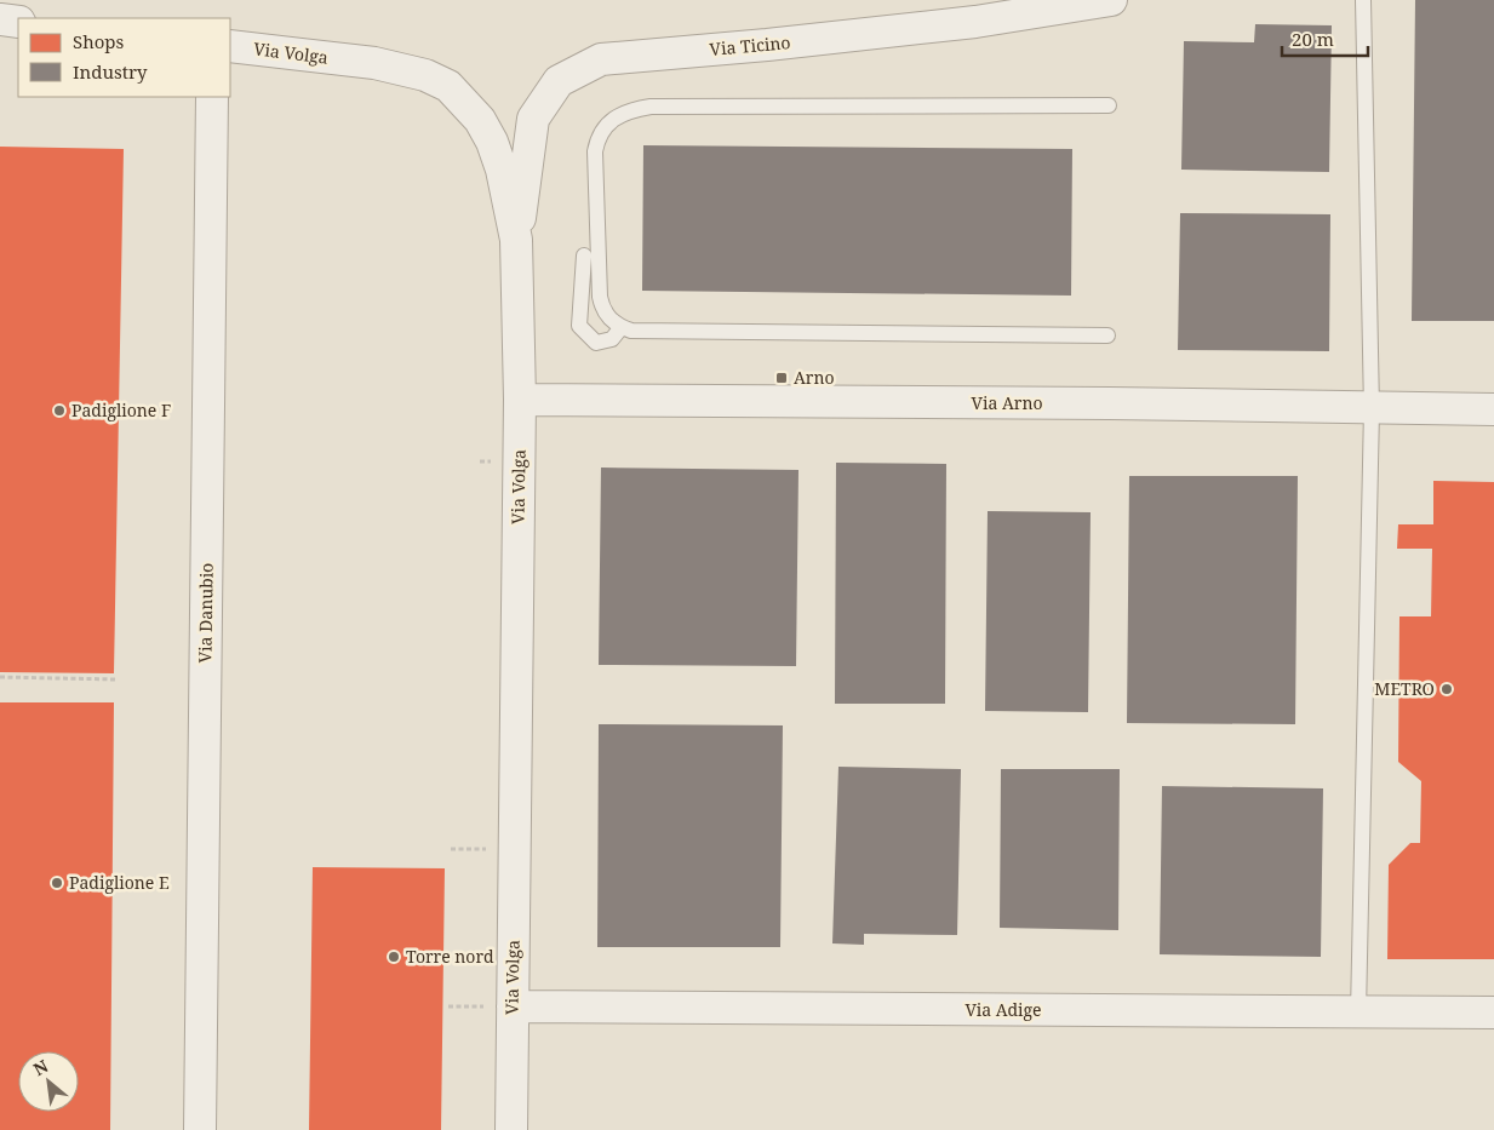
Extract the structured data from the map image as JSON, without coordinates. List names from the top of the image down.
{
  "streets": {
    "street": [
      "Via Ticino",
      "Via Volga",
      "Via Arno",
      "Via Danubio",
      "Via Adige"
    ]
  },
  "crossings": [
    ["Via Ticino", "Via Volga"],
    ["Via Volga", "Via Arno"],
    ["Via Volga", "Via Adige"]
  ],
  "places": {
    "transit": ["Arno"],
    "other": [
      "Padiglione F",
      "METRO",
      "Padiglione E",
      "Torre nord"
    ]
  },
  "legend": ["Shops", "Industry"],
  "scale_bar": "20 m",
  "north": "top left"
}
